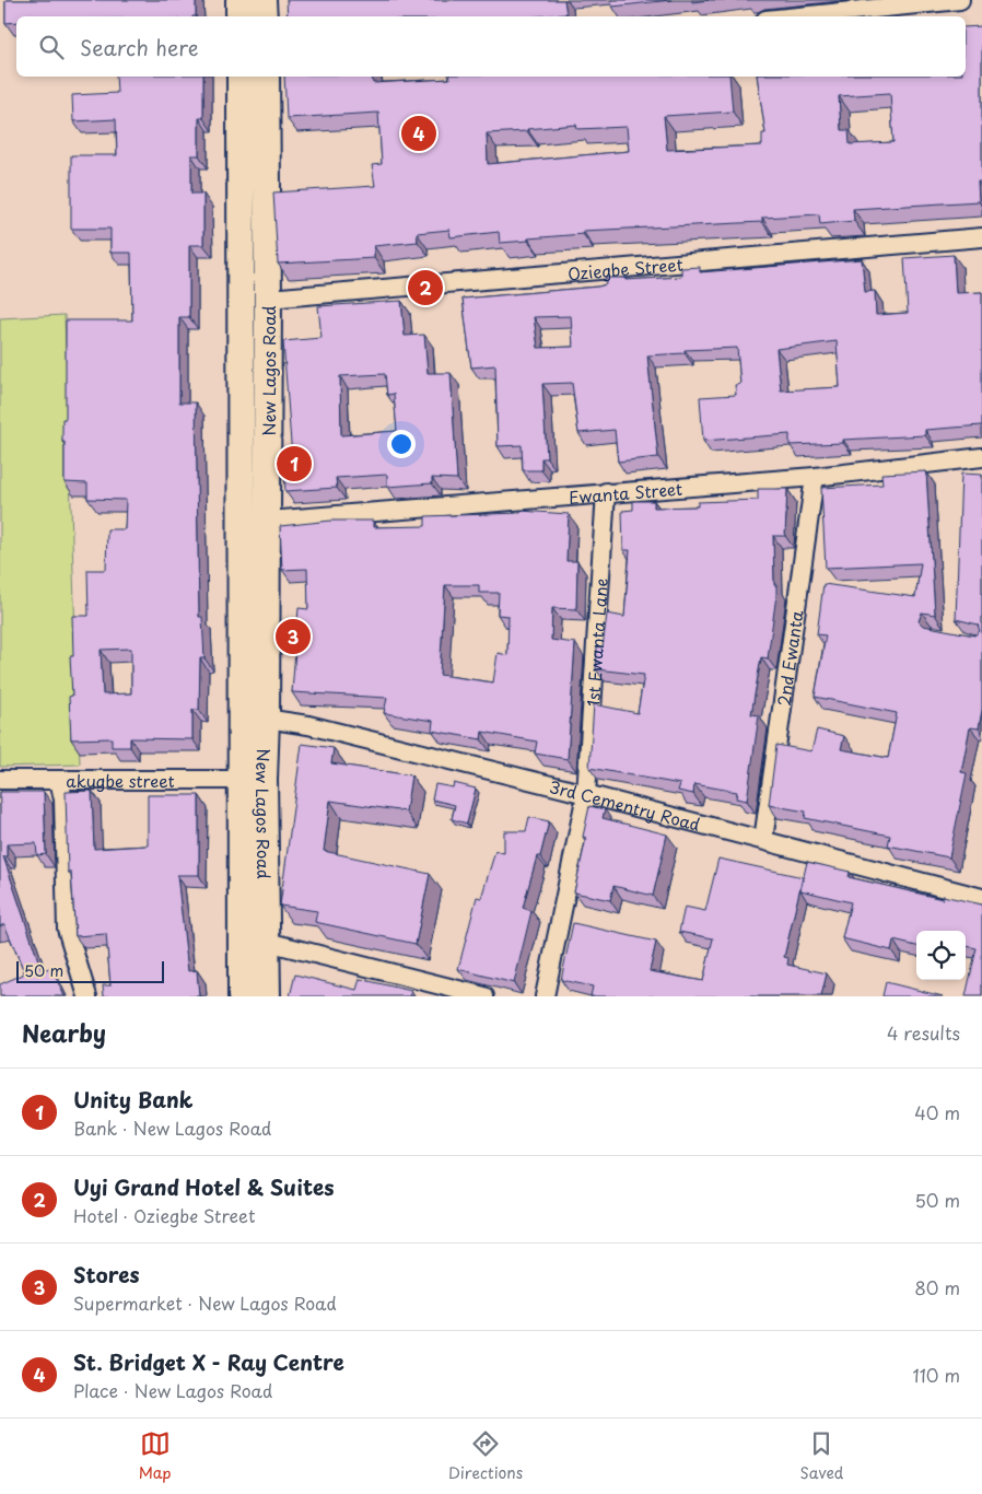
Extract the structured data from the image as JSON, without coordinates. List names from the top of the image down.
{
  "streets": {
    "main road": ["New Lagos Road"],
    "street": [
      "Oziegbe Street",
      "Ewanta Street",
      "1st Ewanta Lane",
      "2nd Ewanta",
      "akugbe street",
      "3rd Cementry Road"
    ]
  },
  "crossings": [
    ["Oziegbe Street", "New Lagos Road"],
    ["New Lagos Road", "Ewanta Street"],
    ["New Lagos Road", "akugbe street"],
    ["New Lagos Road", "3rd Cementry Road"],
    ["Ewanta Street", "1st Ewanta Lane"],
    ["Ewanta Street", "2nd Ewanta"],
    ["1st Ewanta Lane", "3rd Cementry Road"],
    ["2nd Ewanta", "3rd Cementry Road"]
  ],
  "scale_bar": "50 m",
  "page": {
    "search": "Search here",
    "pins": [
      "4",
      "2",
      "1",
      "3"
    ],
    "scale": "50 m",
    "heading": ["Nearby", "4 results"],
    "list": [
      {
        "mark": "1",
        "name": "Unity Bank",
        "note": "Bank · New Lagos Road",
        "value": "40 m"
      },
      {
        "mark": "2",
        "name": "Uyi Grand Hotel & Suites",
        "note": "Hotel · Oziegbe Street",
        "value": "50 m"
      },
      {
        "mark": "3",
        "name": "Stores",
        "note": "Supermarket · New Lagos Road",
        "value": "80 m"
      },
      {
        "mark": "4",
        "name": "St. Bridget X - Ray Centre",
        "note": "Place · New Lagos Road",
        "value": "110 m"
      }
    ],
    "nav": ["Map", "Directions", "Saved"]
  }
}
